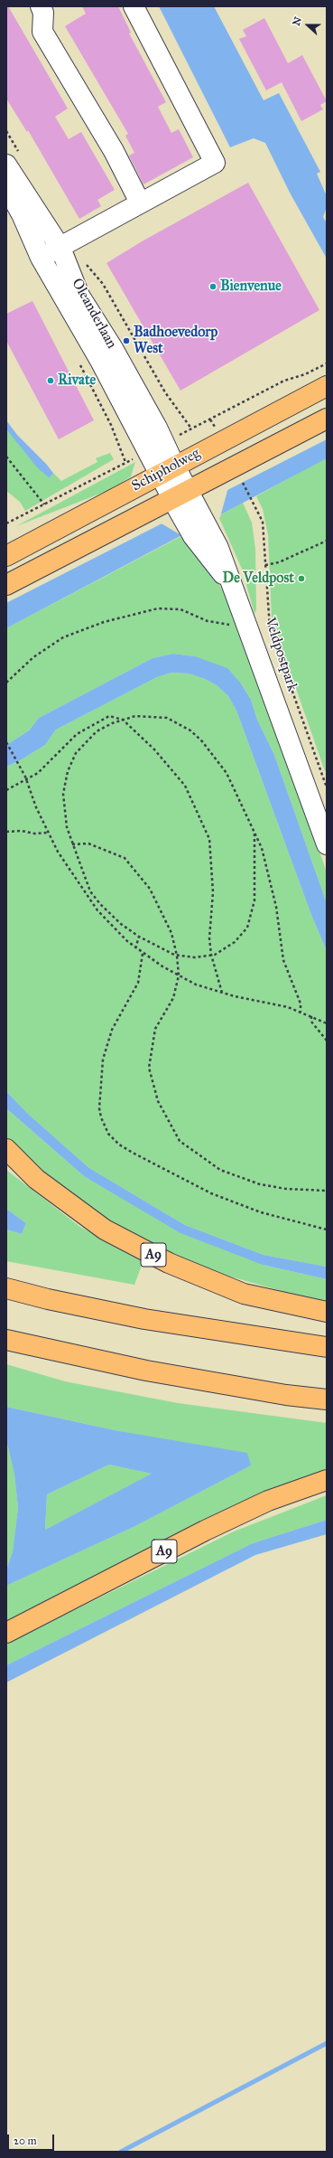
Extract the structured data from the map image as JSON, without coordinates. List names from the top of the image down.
{
  "streets": {
    "main road": ["Schipholweg", "A9"],
    "street": ["Oleanderlaan", "Veldpostpark"]
  },
  "crossings": [
    ["Oleanderlaan", "Schipholweg"],
    ["Oleanderlaan", "Veldpostpark"],
    ["Schipholweg", "Veldpostpark"]
  ],
  "places": [
    "Bienvenue",
    "Badhoevedorp West",
    "Rivate",
    "De Veldpost"
  ],
  "scale_bar": "20 m",
  "north": "left"
}
